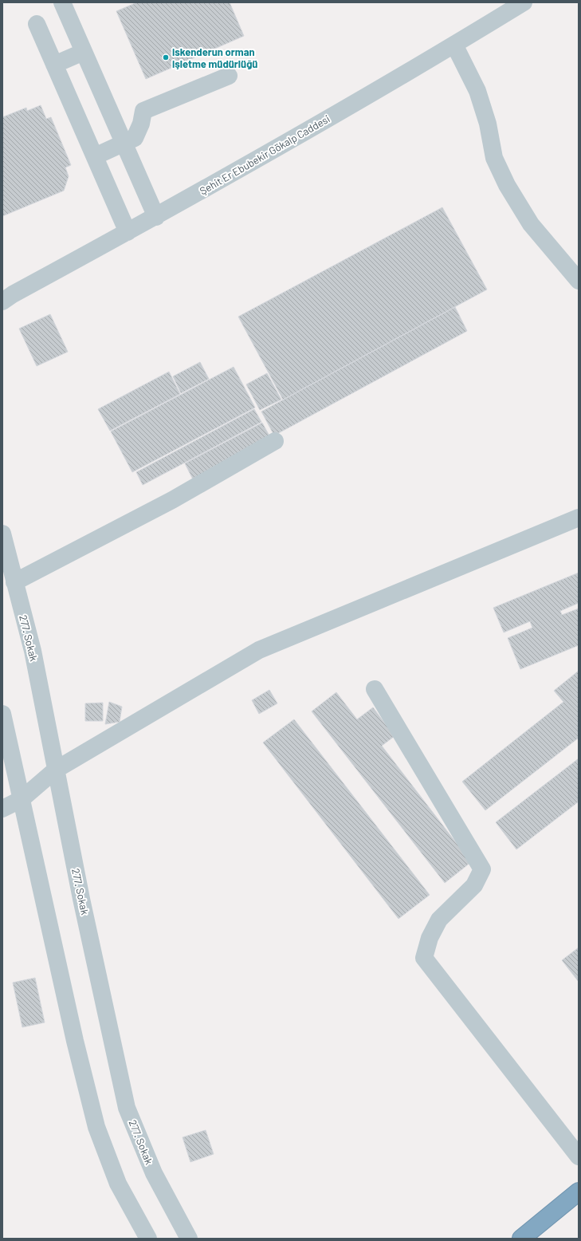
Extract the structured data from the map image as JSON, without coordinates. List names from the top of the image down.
{
  "streets": {
    "street": ["Şehit Er Ebubekir Gökalp Caddesi", "277. Sokak"]
  },
  "places": ["iskenderun orman işletme müdürlüğü"]
}
